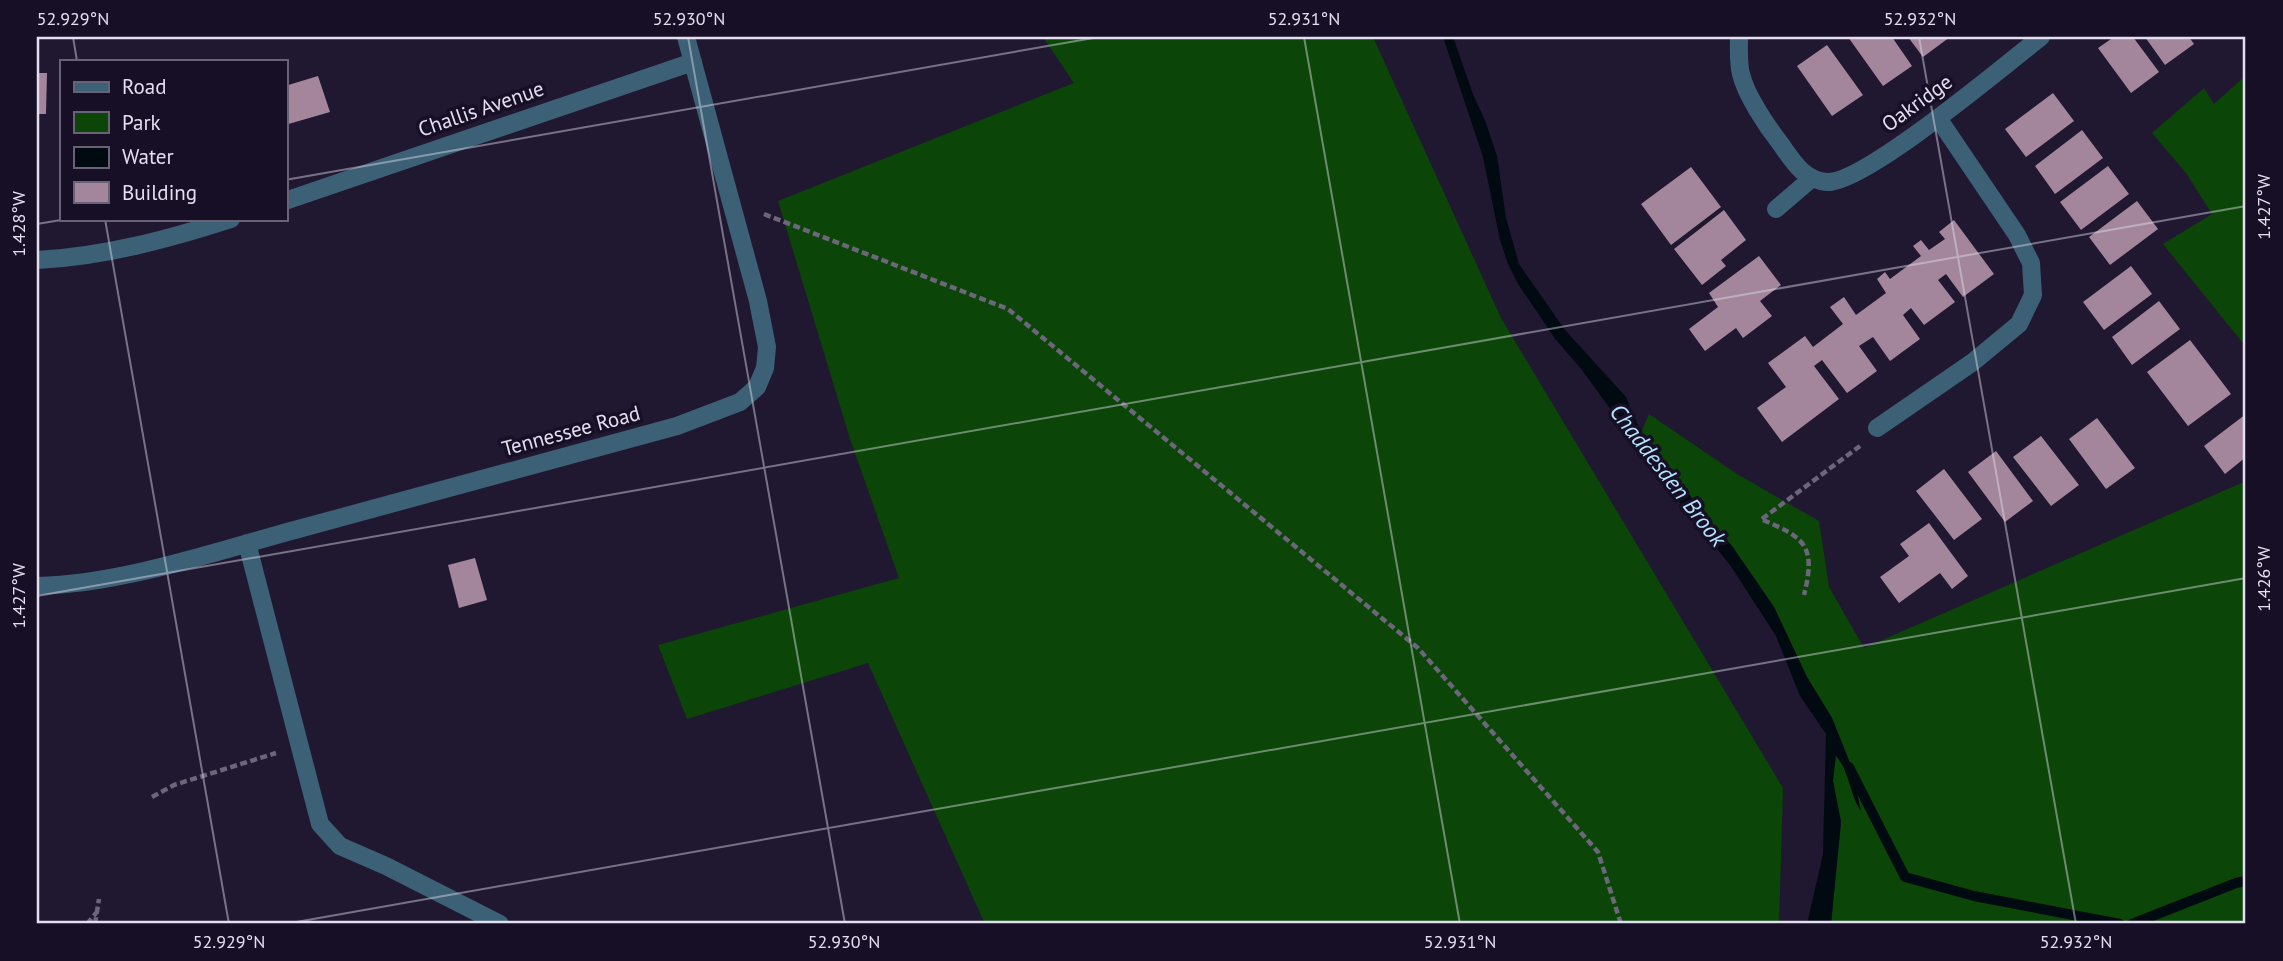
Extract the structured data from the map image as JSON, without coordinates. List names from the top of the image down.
{
  "streets": {
    "street": ["Oakridge", "Challis Avenue", "Tennessee Road"]
  },
  "crossings": [
    ["Challis Avenue", "Tennessee Road"]
  ],
  "water": ["Chaddesden Brook"],
  "legend": [
    "Road",
    "Park",
    "Water",
    "Building"
  ],
  "coordinates": [
    "52.929°N",
    "52.930°N",
    "52.931°N",
    "52.932°N",
    "1.427°W",
    "1.428°W",
    "1.426°W"
  ]
}
